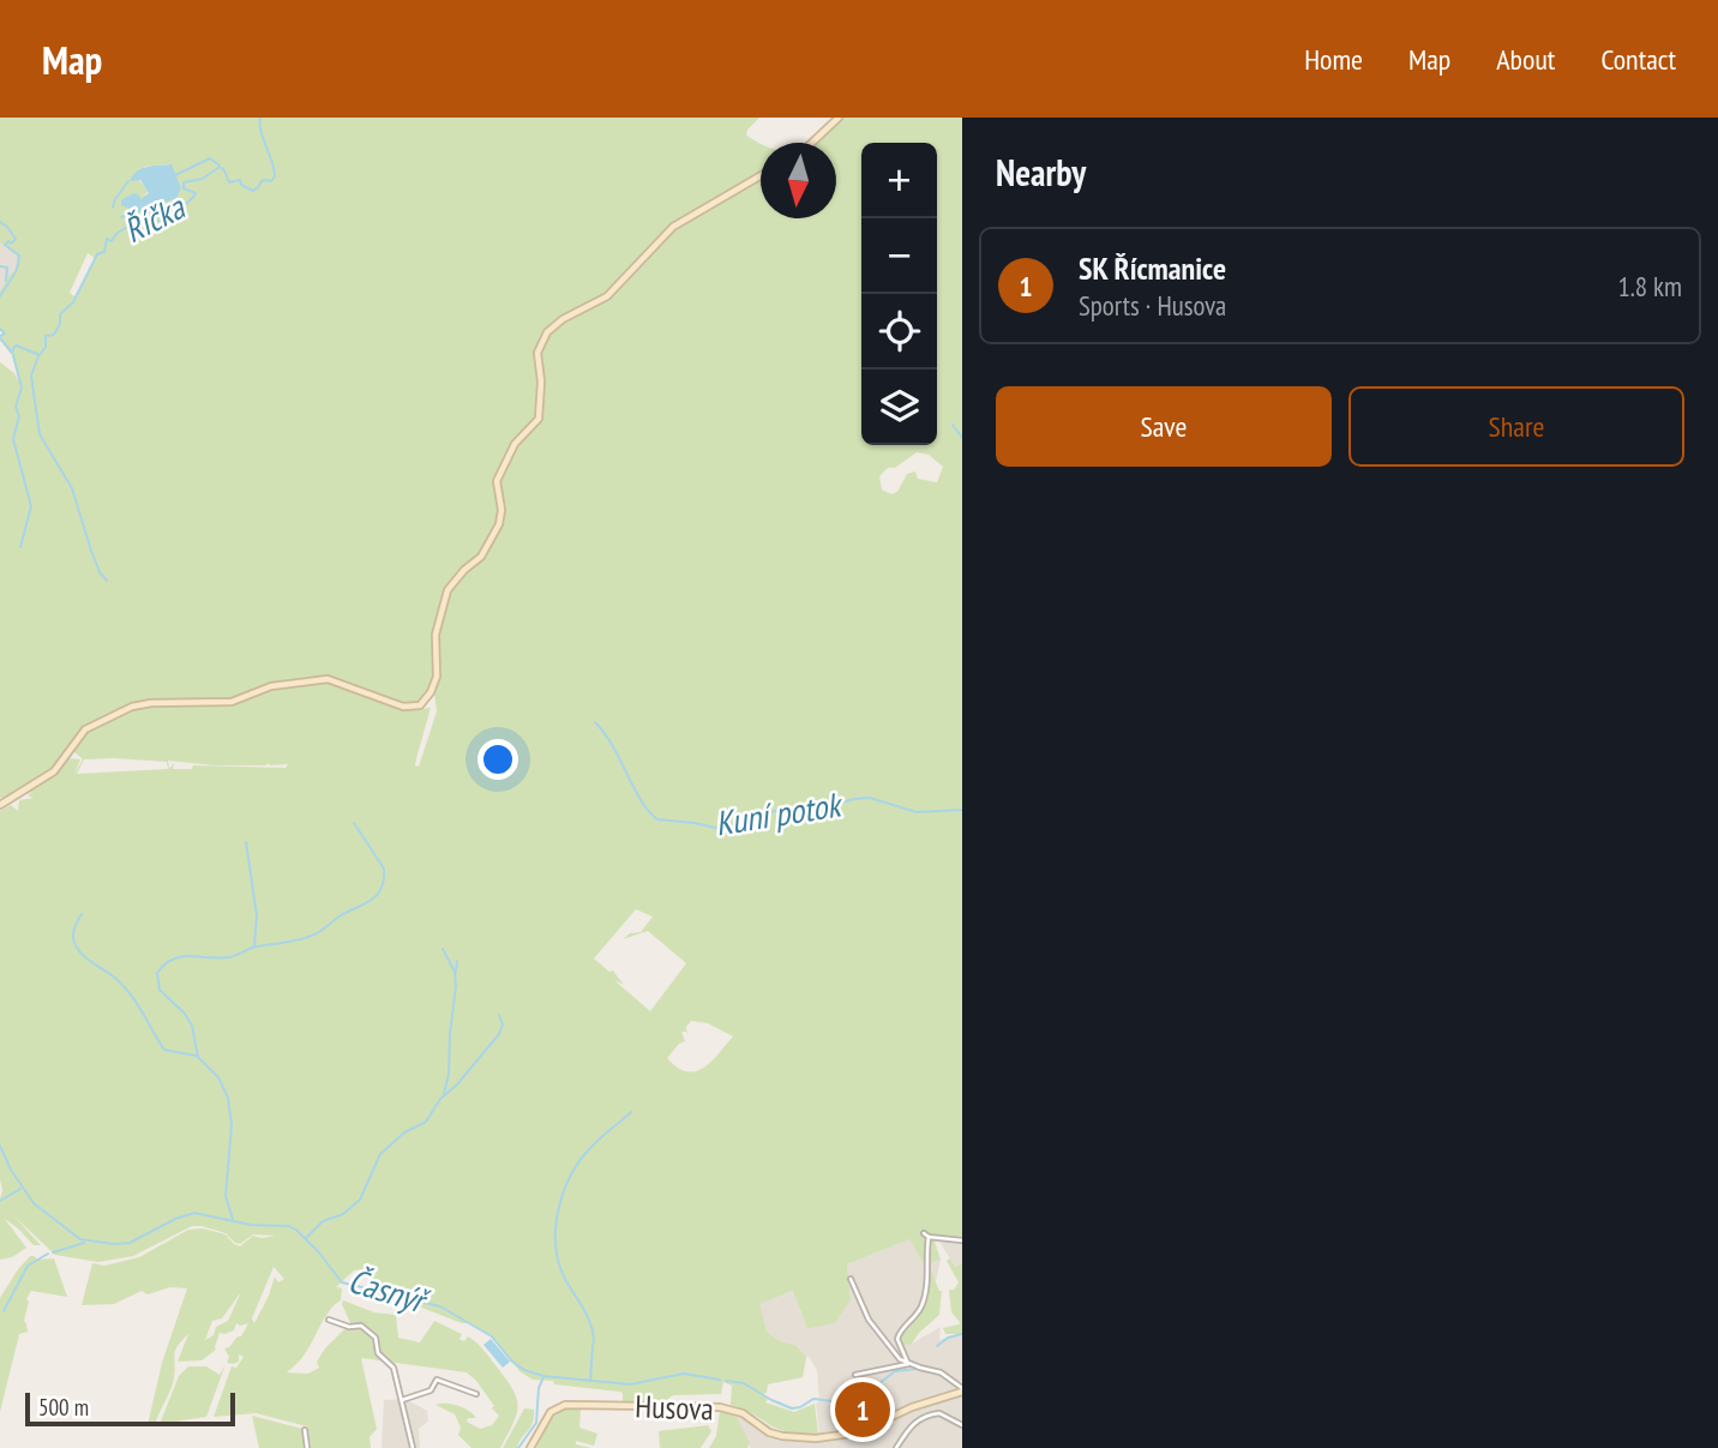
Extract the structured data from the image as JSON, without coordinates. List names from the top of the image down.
{
  "streets": {
    "main road": ["Husova"]
  },
  "water": ["Říčka", "Kuní potok", "Časnýř"],
  "scale_bar": "500 m",
  "north": "bottom",
  "page": {
    "header": "Map",
    "nav": [
      "Home",
      "Map",
      "About",
      "Contact"
    ],
    "heading": "Nearby",
    "map_buttons": ["+", "−"],
    "list": [
      {
        "mark": "1",
        "name": "SK Řícmanice",
        "note": "Sports · Husova",
        "value": "1.8 km"
      }
    ],
    "buttons": ["Save", "Share"],
    "pins": "1",
    "scale": "500 m"
  }
}
